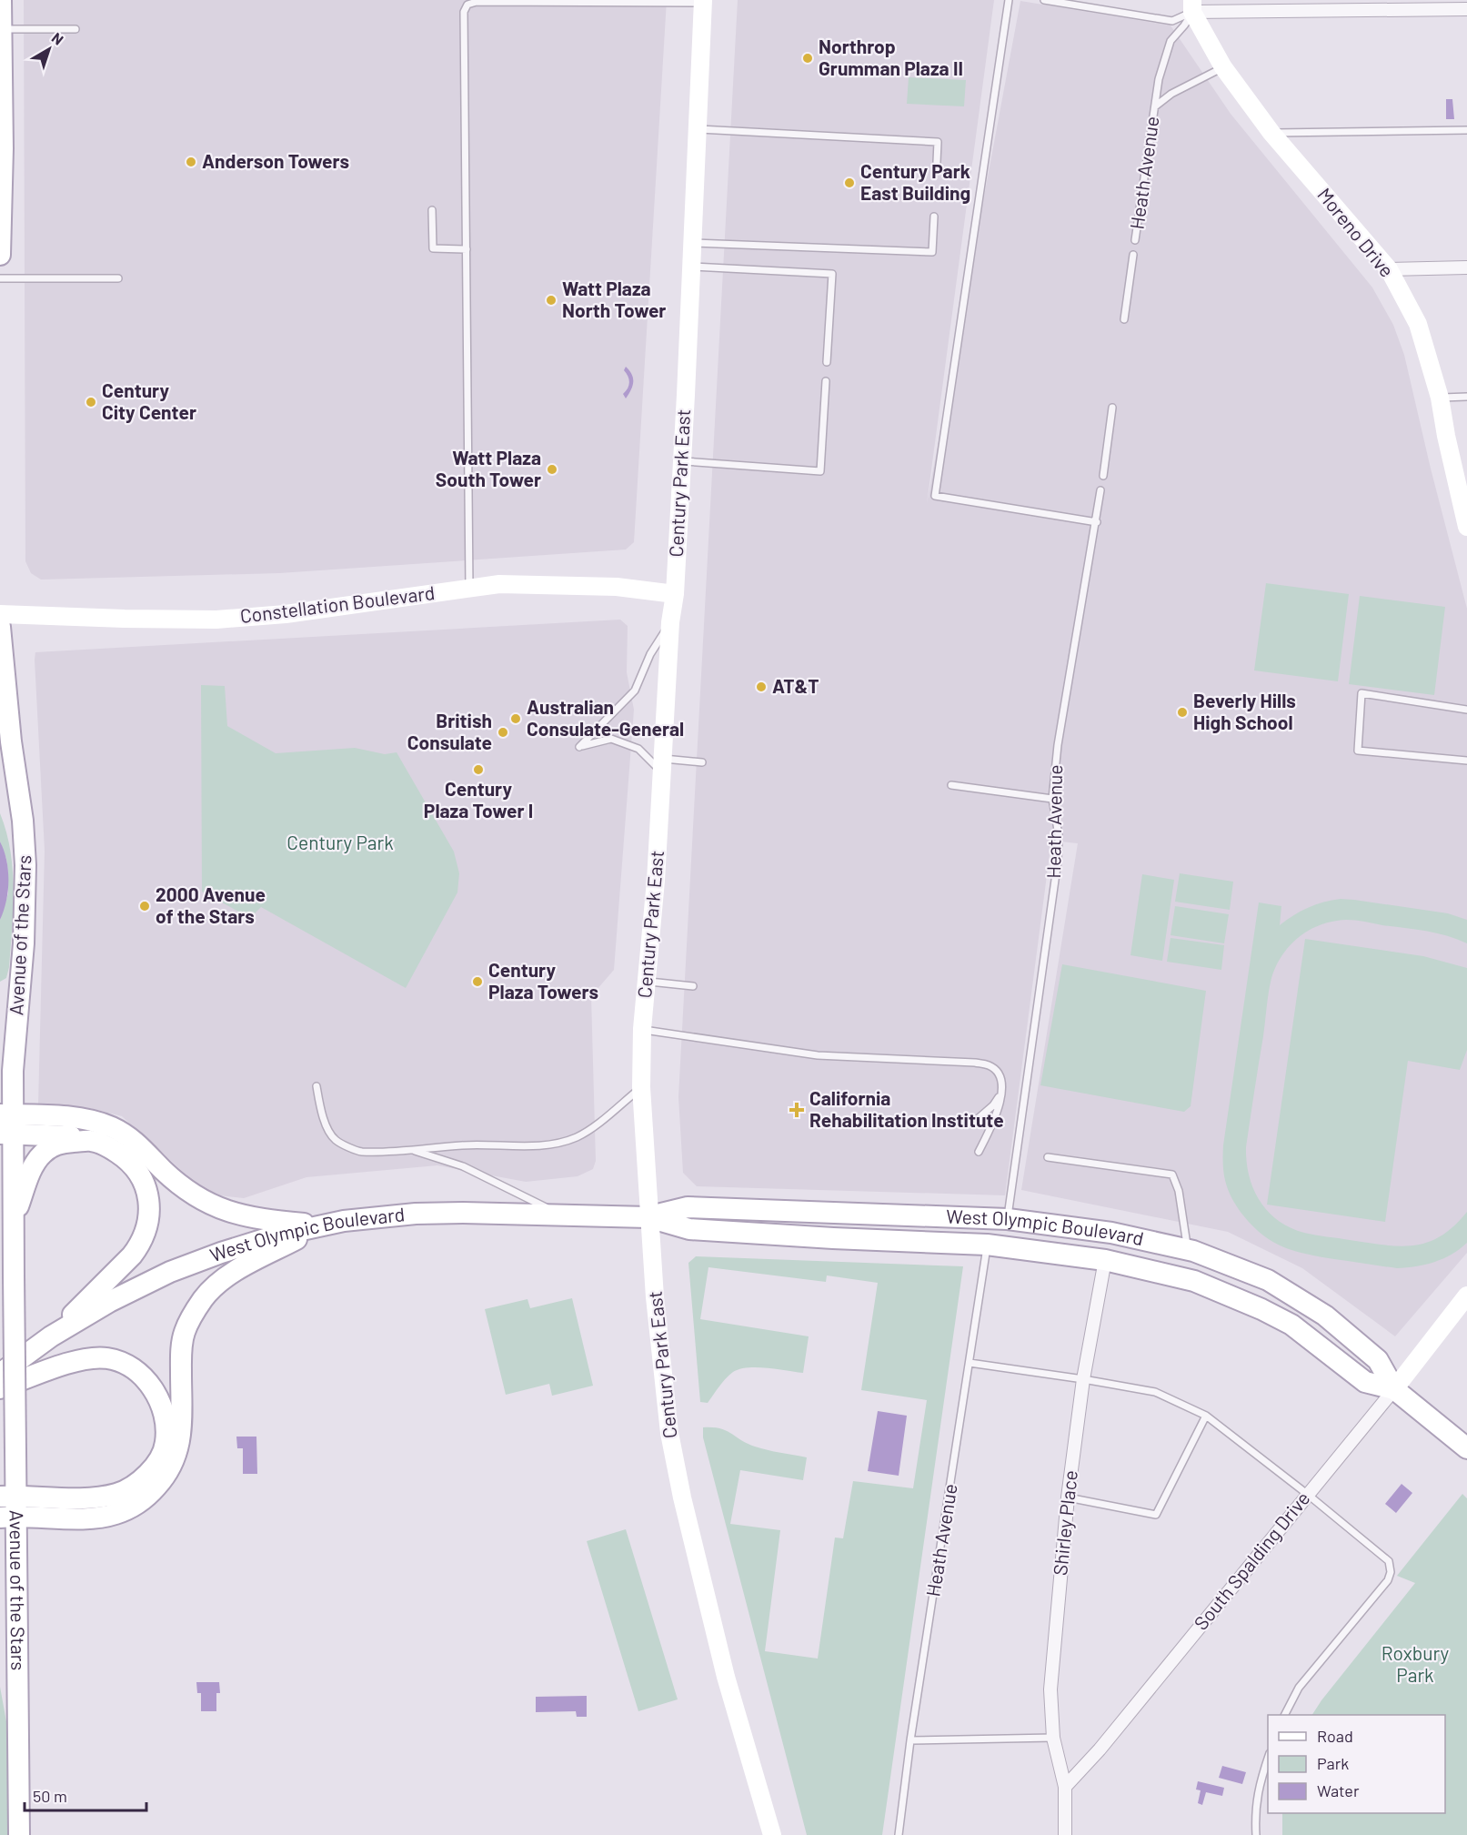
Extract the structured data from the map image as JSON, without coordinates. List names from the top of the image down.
{
  "streets": {
    "main road": [
      "Moreno Drive",
      "Century Park East",
      "Constellation Boulevard",
      "Avenue of the Stars",
      "West Olympic Boulevard",
      "South Spalding Drive"
    ],
    "street": ["Shirley Place"],
    "lane": ["Heath Avenue"]
  },
  "crossings": [
    ["Heath Avenue", "Moreno Drive"],
    ["Heath Avenue", "West Olympic Boulevard"],
    ["Century Park East", "Constellation Boulevard"],
    ["Century Park East", "West Olympic Boulevard"],
    ["West Olympic Boulevard", "Shirley Place"],
    ["West Olympic Boulevard", "South Spalding Drive"],
    ["Shirley Place", "South Spalding Drive"]
  ],
  "parks": ["Century Park", "Roxbury Park"],
  "places": {
    "other": [
      "Northrop Grumman Plaza II",
      "Anderson Towers",
      "Century Park East Building",
      "Watt Plaza North Tower",
      "Century City Center",
      "Watt Plaza South Tower",
      "AT&T",
      "Beverly Hills High School",
      "Australian Consulate-General",
      "British Consulate",
      "Century Plaza Tower I",
      "2000 Avenue of the Stars",
      "Century Plaza Towers"
    ],
    "health": ["California Rehabilitation Institute"]
  },
  "legend": ["Road", "Park", "Water"],
  "scale_bar": "50 m",
  "north": "top right"
}
